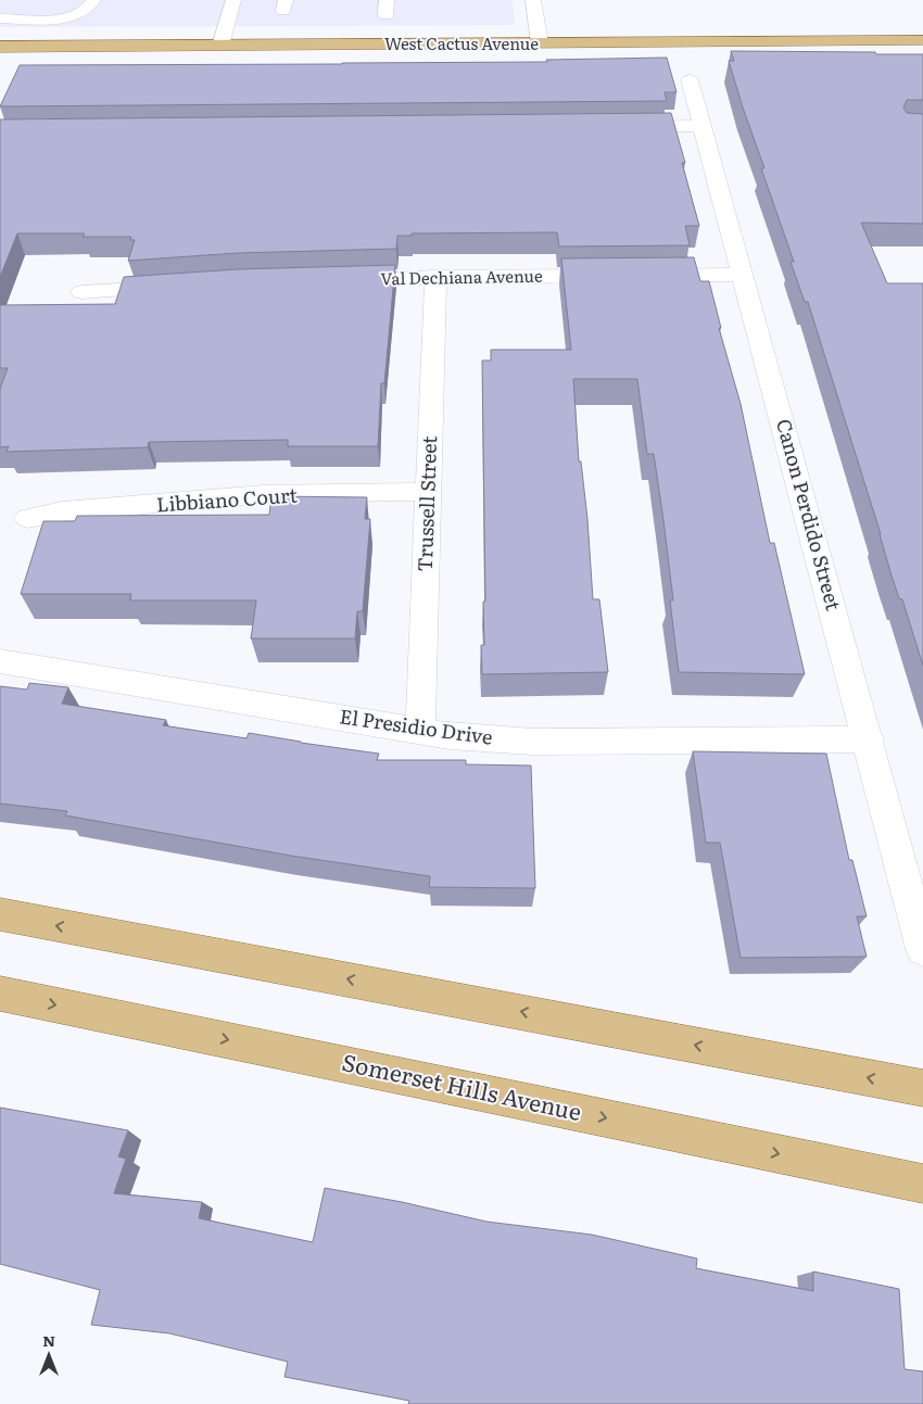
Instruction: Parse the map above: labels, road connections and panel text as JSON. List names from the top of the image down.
{
  "streets": {
    "main road": ["West Cactus Avenue", "Somerset Hills Avenue"],
    "street": [
      "Val Dechiana Avenue",
      "Libbiano Court",
      "Trussell Street",
      "Canon Perdido Street",
      "El Presidio Drive"
    ]
  },
  "crossings": [
    ["Val Dechiana Avenue", "Trussell Street"],
    ["Libbiano Court", "Trussell Street"],
    ["Trussell Street", "El Presidio Drive"],
    ["Canon Perdido Street", "El Presidio Drive"]
  ],
  "north": "top"
}
